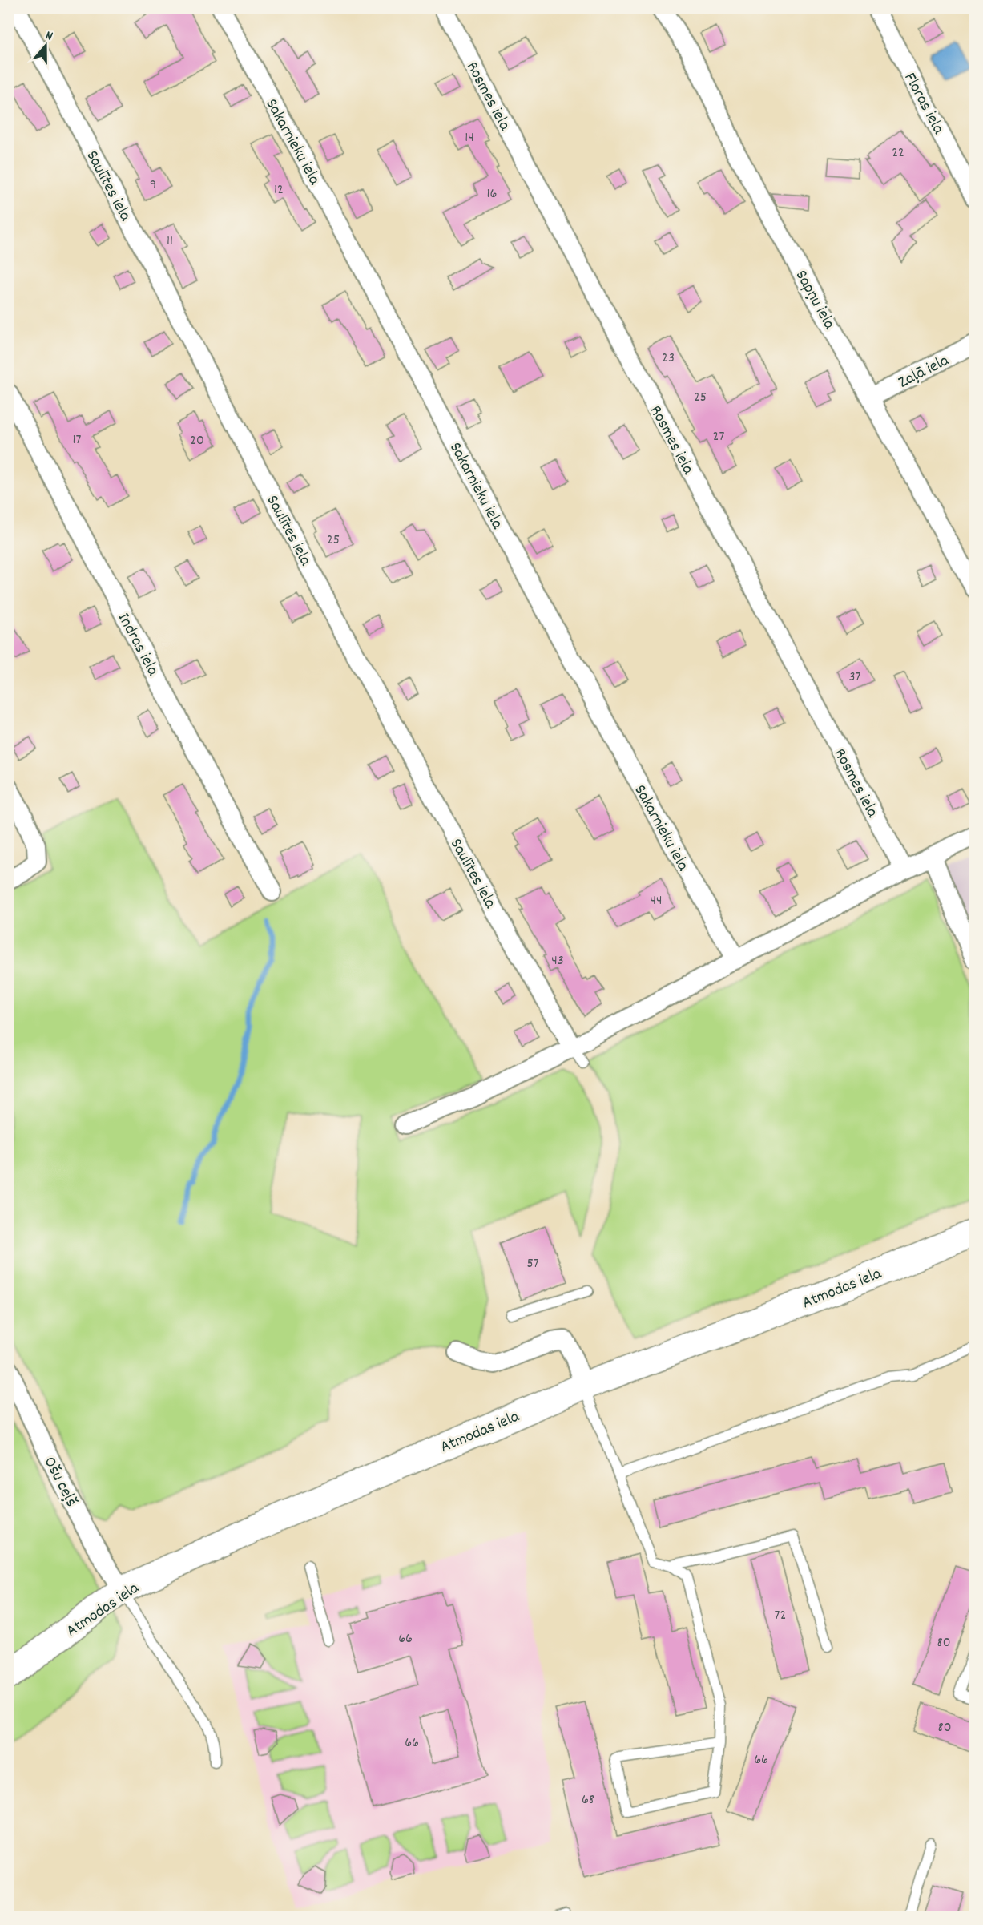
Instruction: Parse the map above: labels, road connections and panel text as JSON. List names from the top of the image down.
{
  "streets": {
    "main road": ["Atmodas iela"],
    "street": [
      "Rosmes iela",
      "Floras iela",
      "Sakarnieku iela",
      "Saulītes iela",
      "Sapņu iela",
      "Zaļā iela",
      "Indras iela",
      "Ošu ceļš"
    ]
  },
  "crossings": [
    ["Sapņu iela", "Zaļā iela"],
    ["Atmodas iela", "Ošu ceļš"]
  ],
  "house_numbers": [
    "14",
    "22",
    "9",
    "12",
    "16",
    "11",
    "23",
    "25",
    "27",
    "17",
    "20",
    "25",
    "37",
    "44",
    "43",
    "57",
    "72",
    "66",
    "80",
    "80",
    "66",
    "66",
    "68"
  ],
  "north": "top"
}
